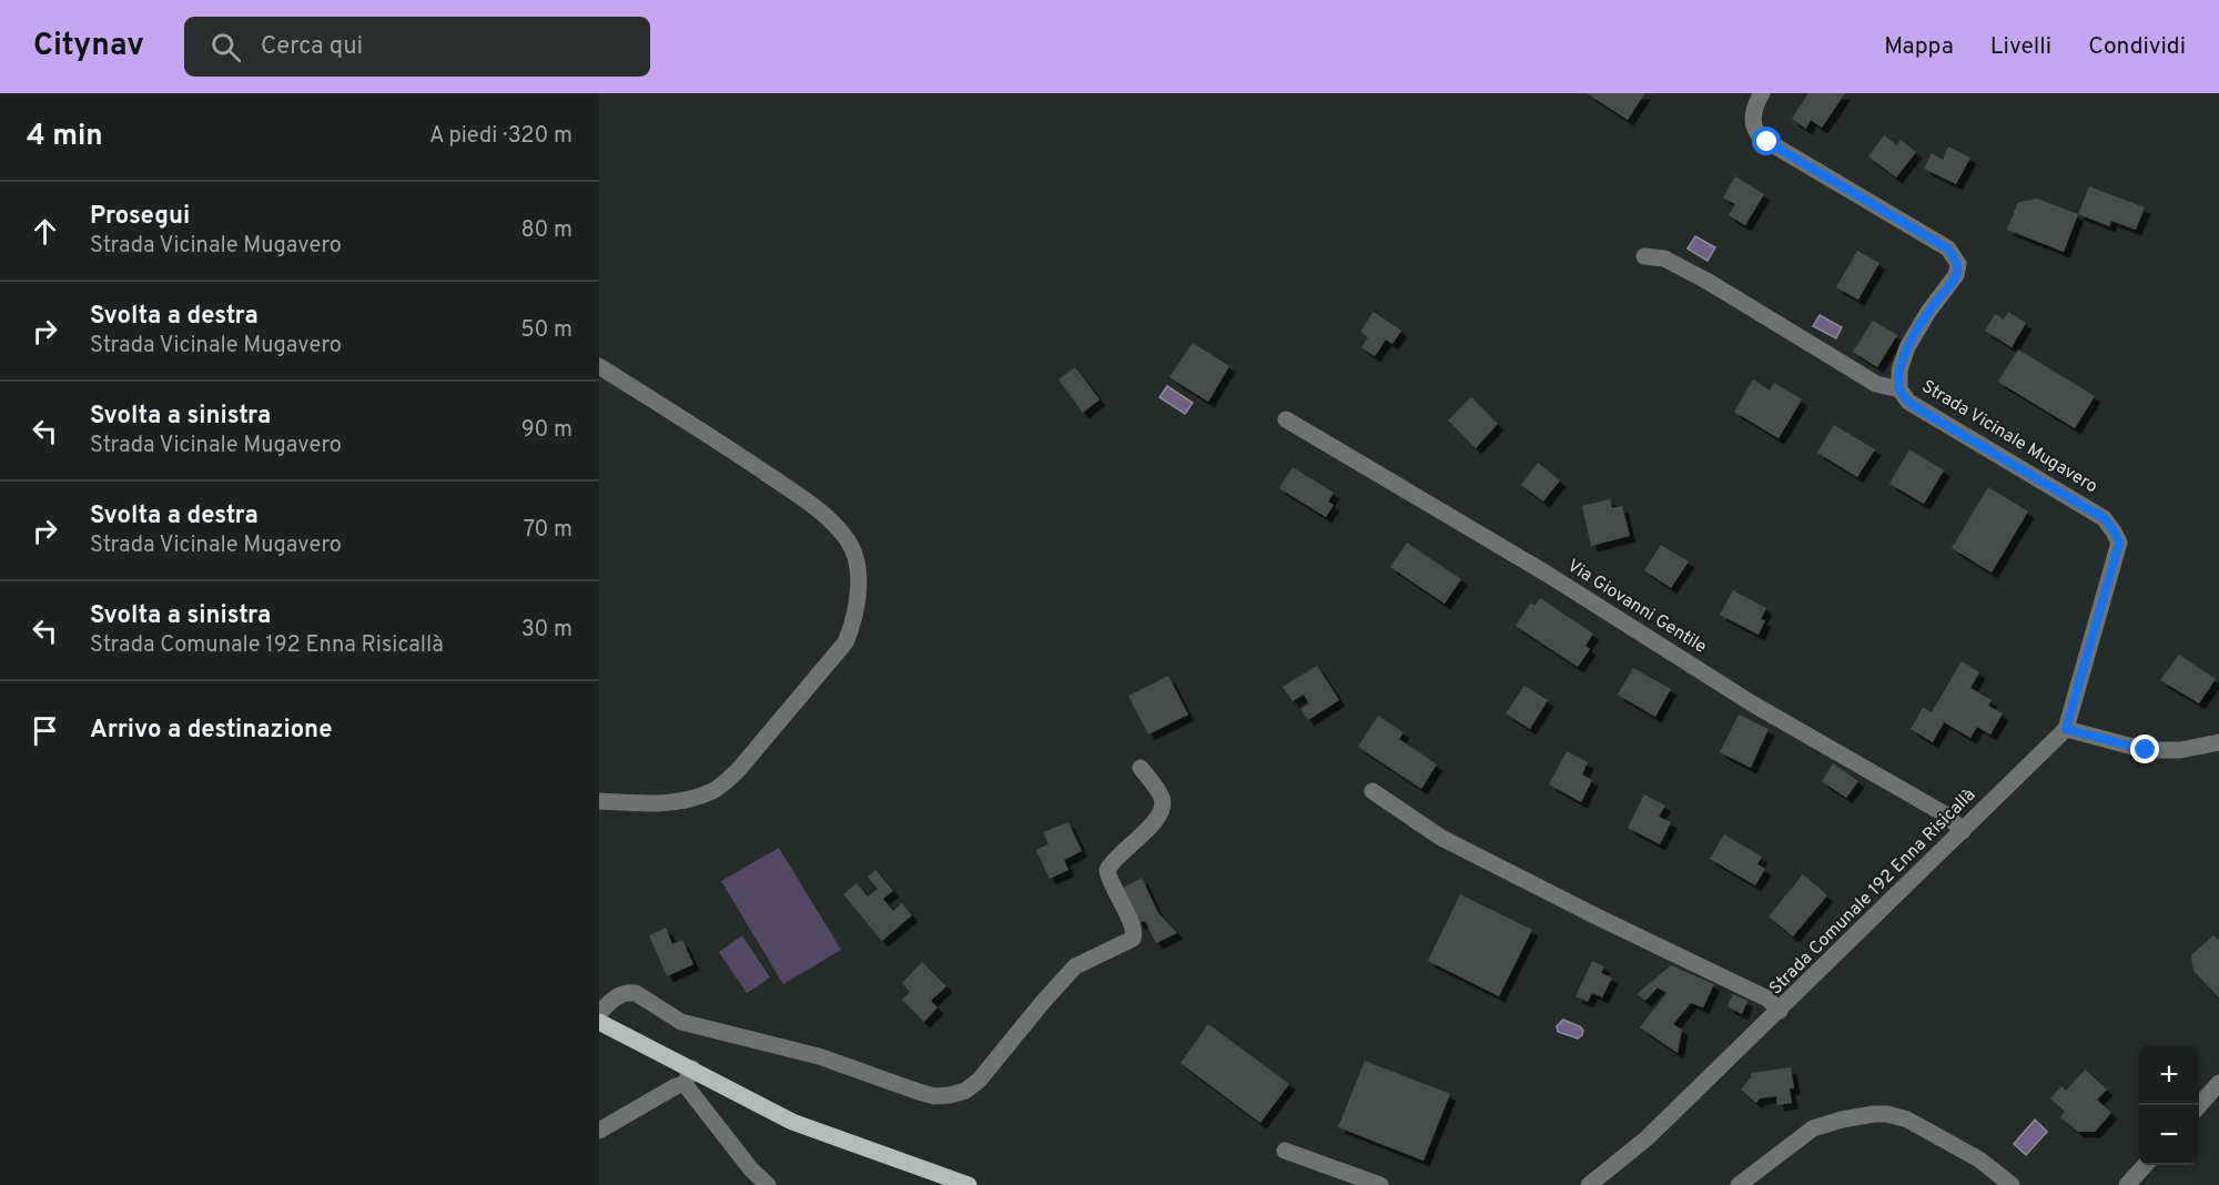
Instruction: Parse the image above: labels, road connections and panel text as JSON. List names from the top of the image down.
{
  "streets": {
    "street": ["Strada Vicinale Mugavero", "Via Giovanni Gentile", "Strada Comunale 192 Enna Risicallà"]
  },
  "crossings": [
    ["Strada Vicinale Mugavero", "Strada Comunale 192 Enna Risicallà"],
    ["Via Giovanni Gentile", "Strada Comunale 192 Enna Risicallà"]
  ],
  "page": {
    "header": "Citynav",
    "search": "Cerca qui",
    "nav": ["Mappa", "Livelli", "Condividi"],
    "heading": ["4 min", "A piedi · 320 m"],
    "list": [
      ["Prosegui", "Strada Vicinale Mugavero", "80 m"],
      ["Svolta a destra", "Strada Vicinale Mugavero", "50 m"],
      ["Svolta a sinistra", "Strada Vicinale Mugavero", "90 m"],
      ["Svolta a destra", "Strada Vicinale Mugavero", "70 m"],
      ["Svolta a sinistra", "Strada Comunale 192 Enna Risicallà", "30 m"],
      "Arrivo a destinazione"
    ],
    "map_buttons": ["+", "−"]
  }
}
